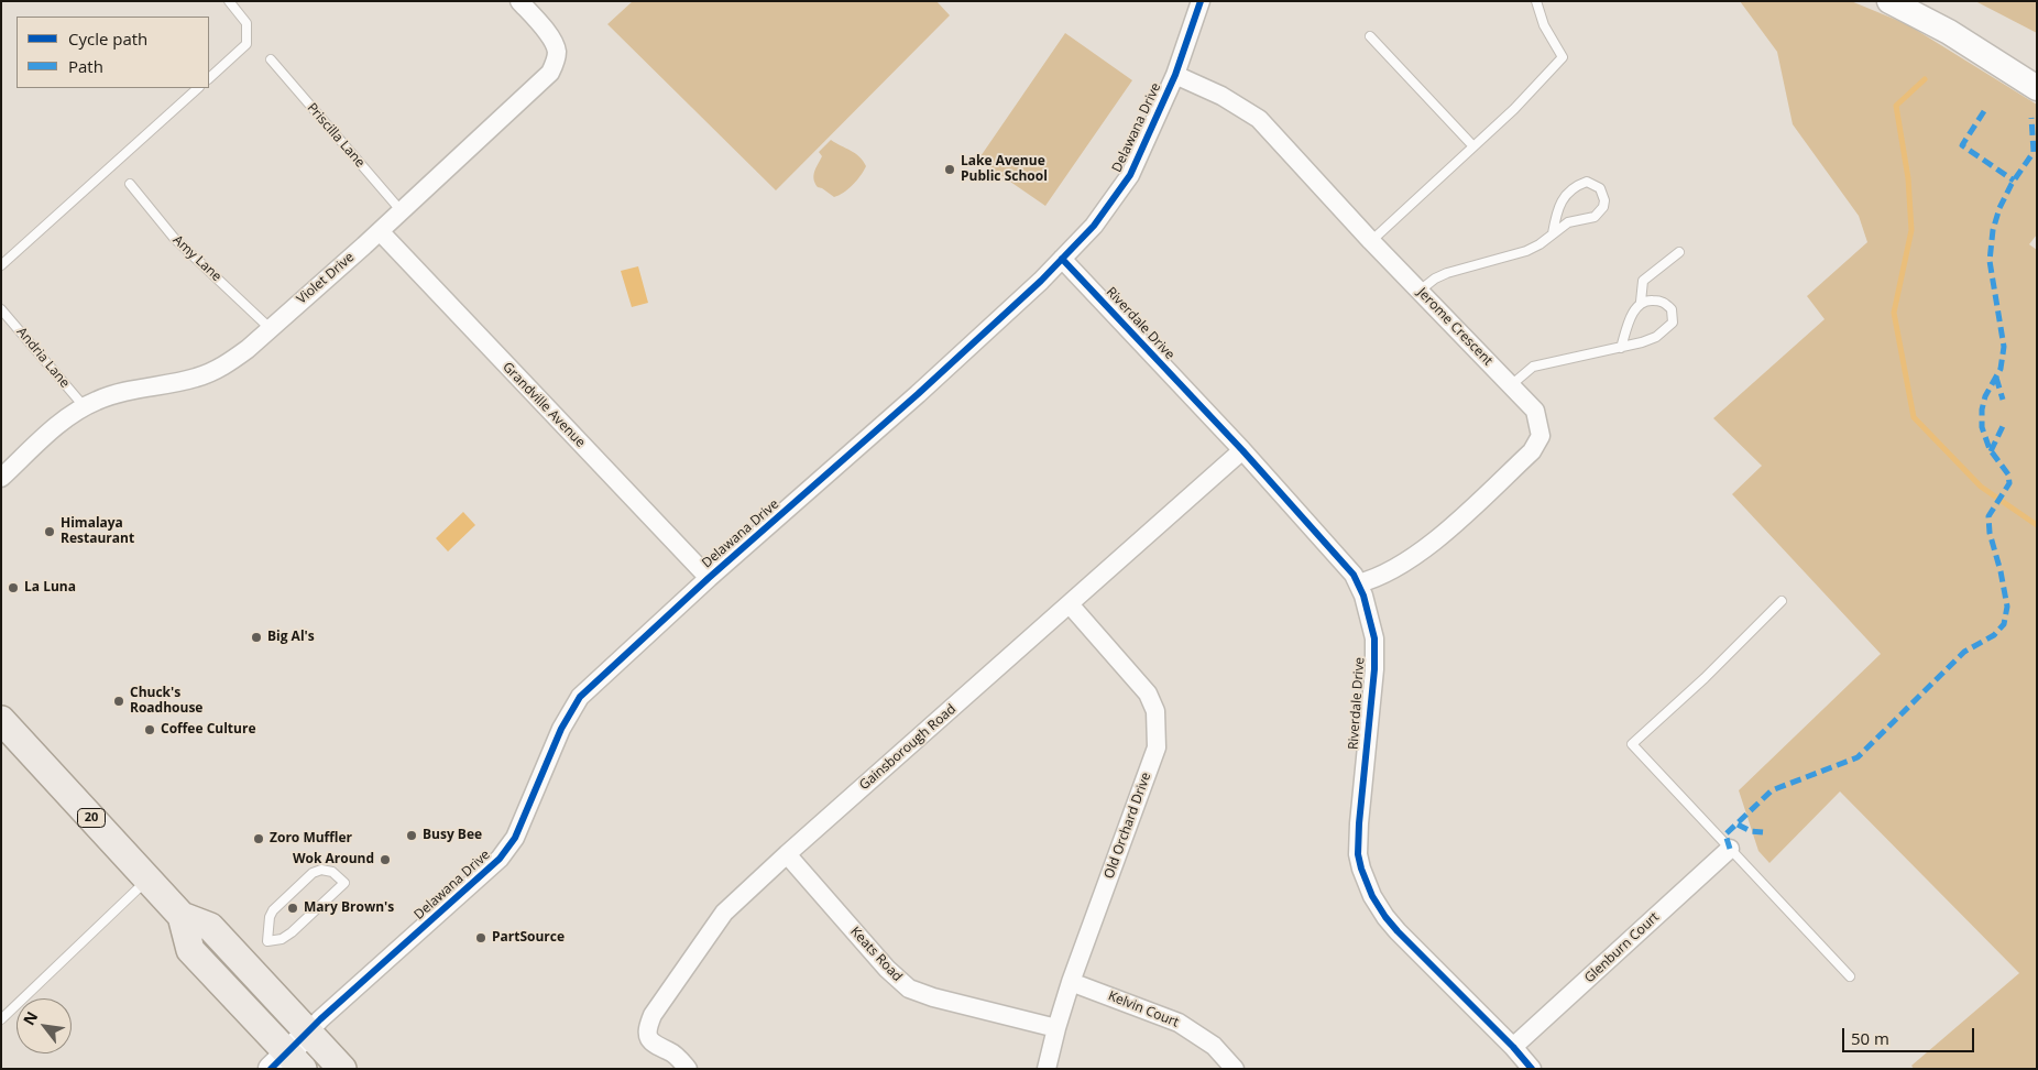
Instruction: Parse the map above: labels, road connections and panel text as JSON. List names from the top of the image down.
{
  "streets": {
    "main road": ["20"],
    "street": [
      "Delawana Drive",
      "Violet Drive",
      "Riverdale Drive",
      "Jerome Crescent",
      "Grandville Avenue",
      "Gainsborough Road",
      "Old Orchard Drive",
      "Glenburn Court",
      "Keats Road",
      "Kelvin Court"
    ],
    "lane": ["Priscilla Lane", "Amy Lane", "Andria Lane"]
  },
  "crossings": [
    ["Delawana Drive", "Riverdale Drive"],
    ["Delawana Drive", "Jerome Crescent"],
    ["Delawana Drive", "Grandville Avenue"],
    ["Delawana Drive", "20"],
    ["Priscilla Lane", "Violet Drive"],
    ["Amy Lane", "Violet Drive"],
    ["Violet Drive", "Andria Lane"],
    ["Violet Drive", "Grandville Avenue"],
    ["Riverdale Drive", "Jerome Crescent"],
    ["Riverdale Drive", "Gainsborough Road"],
    ["Riverdale Drive", "Glenburn Court"],
    ["Gainsborough Road", "Old Orchard Drive"],
    ["Gainsborough Road", "Keats Road"],
    ["Old Orchard Drive", "Keats Road"],
    ["Old Orchard Drive", "Kelvin Court"]
  ],
  "places": [
    "Lake Avenue Public School",
    "Himalaya Restaurant",
    "La Luna",
    "Big Al's",
    "Chuck's Roadhouse",
    "Coffee Culture",
    "Busy Bee",
    "Zoro Muffler",
    "Wok Around",
    "Mary Brown's",
    "PartSource"
  ],
  "legend": ["Cycle path", "Path"],
  "scale_bar": "50 m",
  "north": "top left"
}
